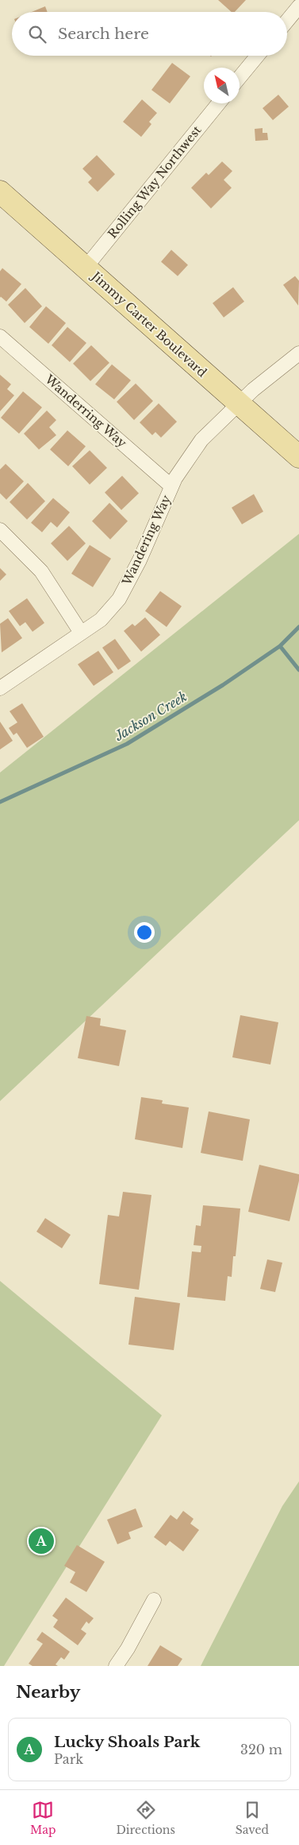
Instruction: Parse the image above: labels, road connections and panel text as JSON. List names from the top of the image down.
{
  "streets": {
    "main road": ["Jimmy Carter Boulevard"],
    "street": ["Rolling Way Northwest", "Wanderring Way", "Wandering Way"]
  },
  "crossings": [
    ["Rolling Way Northwest", "Jimmy Carter Boulevard"],
    ["Jimmy Carter Boulevard", "Wandering Way"],
    ["Wanderring Way", "Wandering Way"]
  ],
  "water": ["Jackson Creek"],
  "north": "top left",
  "page": {
    "search": "Search here",
    "pins": "A",
    "heading": "Nearby",
    "list": [
      {
        "mark": "A",
        "name": "Lucky Shoals Park",
        "note": "Park",
        "value": "320 m"
      }
    ],
    "nav": ["Map", "Directions", "Saved"]
  }
}
